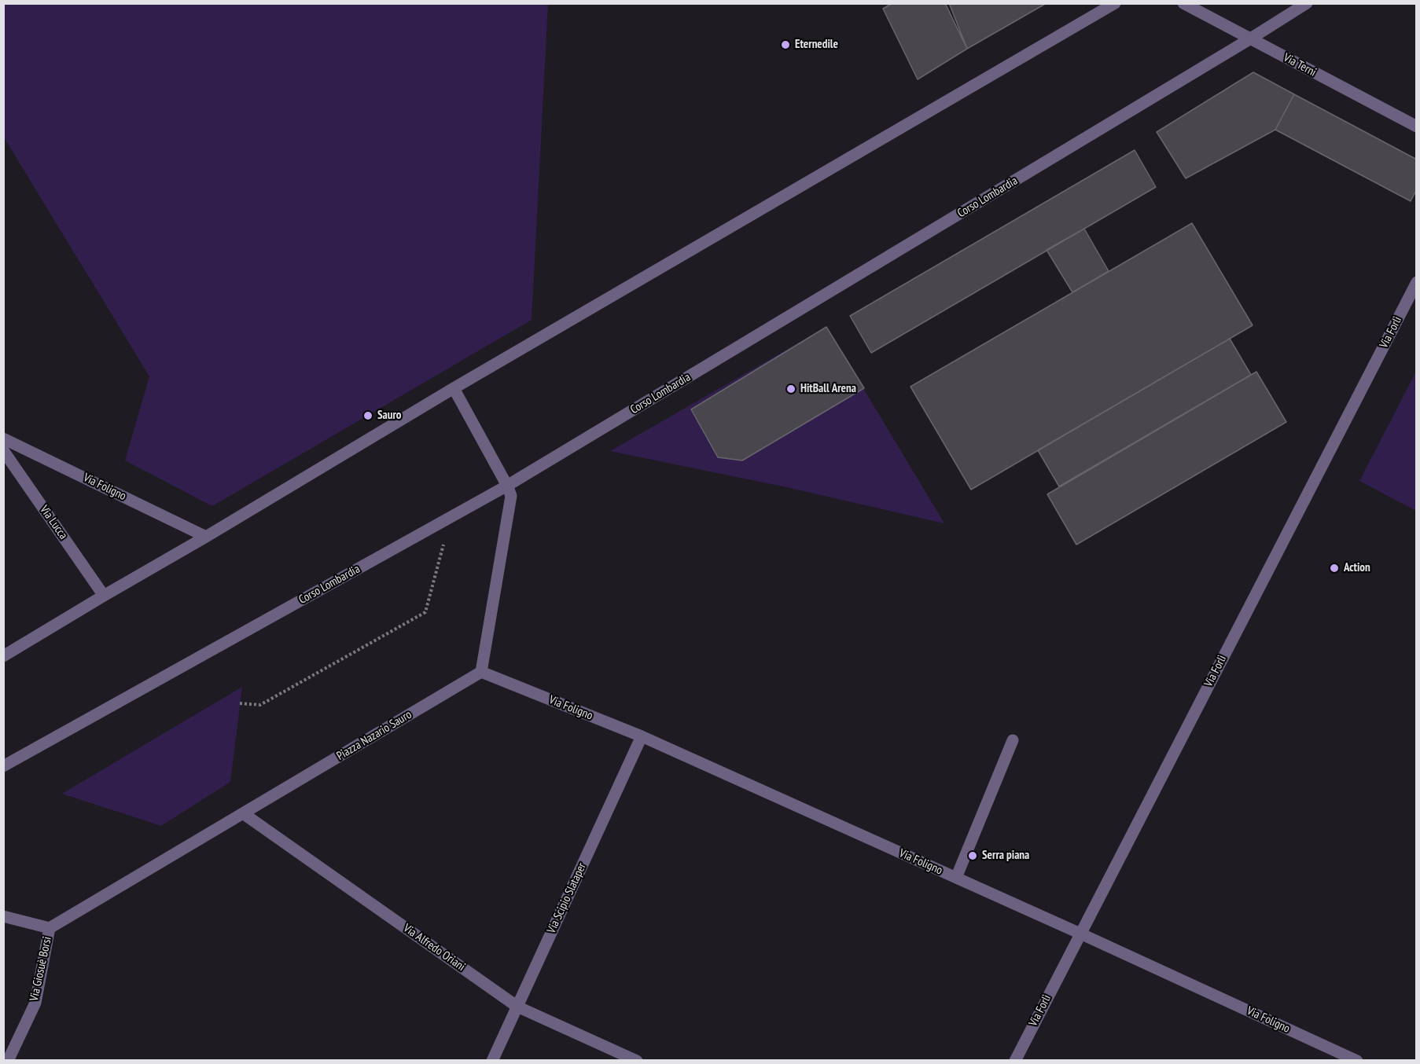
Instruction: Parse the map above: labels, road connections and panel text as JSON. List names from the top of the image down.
{
  "streets": {
    "street": [
      "Via Terni",
      "Corso Lombardia",
      "Via Forlì",
      "Via Foligno",
      "Via Lucca",
      "Piazza Nazario Sauro",
      "Via Scipio Slataper",
      "Via Alfredo Oriani",
      "Via Giosuè Borsi"
    ]
  },
  "crossings": [
    ["Via Terni", "Corso Lombardia"],
    ["Via Forlì", "Via Foligno"],
    ["Via Foligno", "Piazza Nazario Sauro"],
    ["Via Foligno", "Via Scipio Slataper"],
    ["Piazza Nazario Sauro", "Via Alfredo Oriani"],
    ["Piazza Nazario Sauro", "Via Giosuè Borsi"],
    ["Via Scipio Slataper", "Via Alfredo Oriani"]
  ],
  "places": [
    "Eternedile",
    "HitBall Arena",
    "Sauro",
    "Action",
    "Serra piana"
  ]
}
